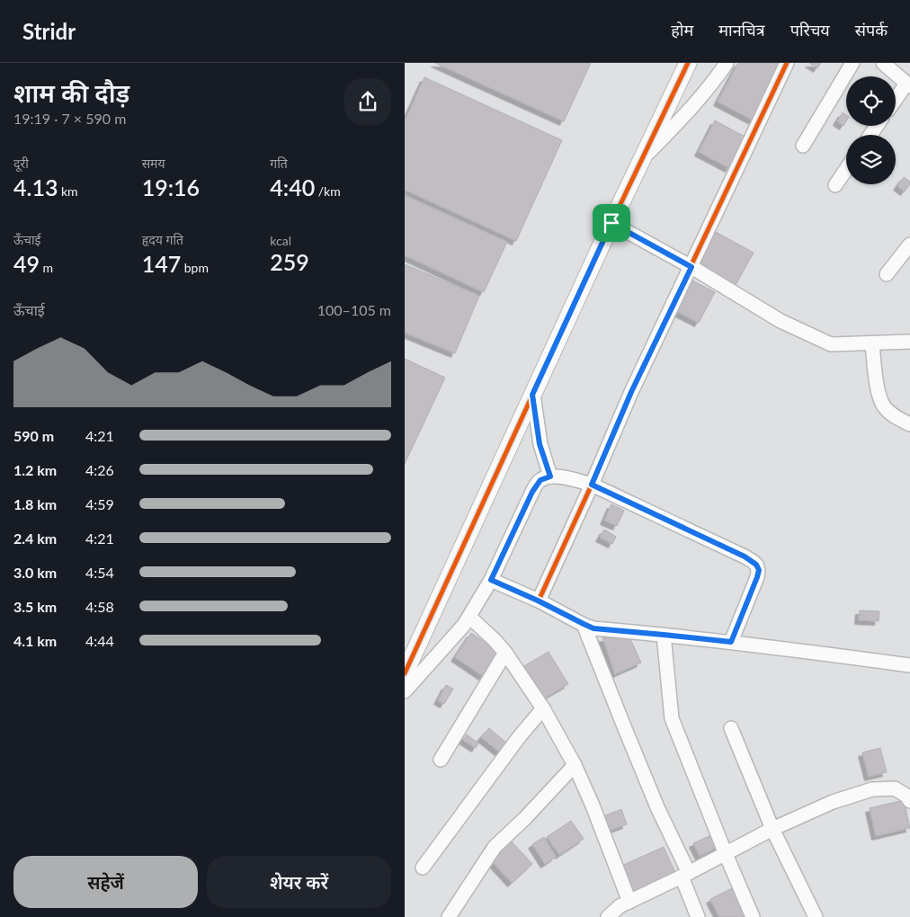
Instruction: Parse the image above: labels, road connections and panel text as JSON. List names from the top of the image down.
{
  "page": {
    "header": "Stridr",
    "nav": [
      "होम",
      "मानचित्र",
      "परिचय",
      "संपर्क"
    ],
    "heading": ["शाम की दौड़", "19:19 · 7 × 590 m"],
    "stats": [
      ["दूरी", "4.13 km"],
      ["समय", "19:16"],
      ["गति", "4:40 /km"],
      ["ऊँचाई", "49 m"],
      ["हृदय गति", "147 bpm"],
      ["kcal", "259"]
    ],
    "chart": ["ऊँचाई", "100–105 m"],
    "list": [
      {
        "name": "590 m",
        "note": "4:21"
      },
      {
        "name": "1.2 km",
        "note": "4:26"
      },
      {
        "name": "1.8 km",
        "note": "4:59"
      },
      {
        "name": "2.4 km",
        "note": "4:21"
      },
      {
        "name": "3.0 km",
        "note": "4:54"
      },
      {
        "name": "3.5 km",
        "note": "4:58"
      },
      {
        "name": "4.1 km",
        "note": "4:44"
      }
    ],
    "buttons": ["सहेजें", "शेयर करें"]
  }
}
